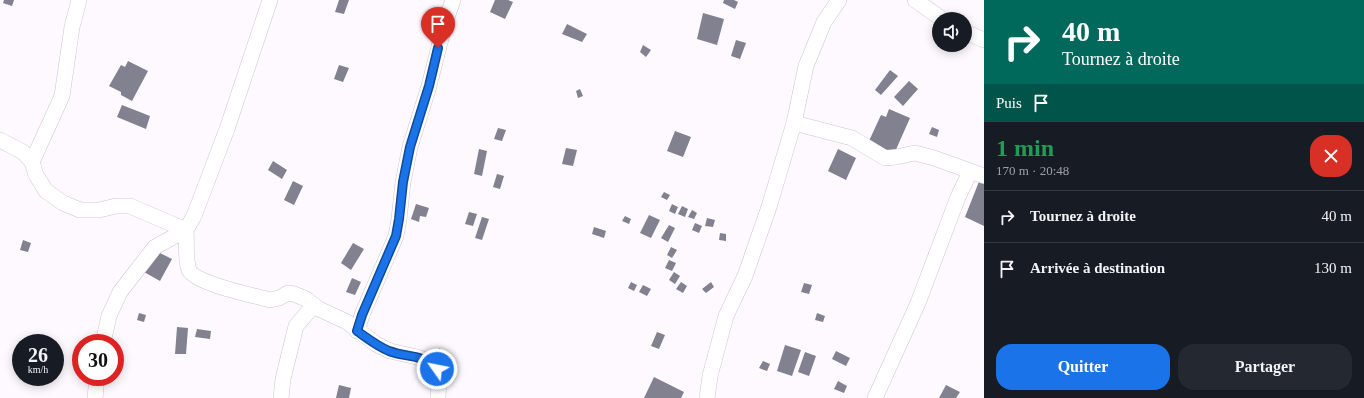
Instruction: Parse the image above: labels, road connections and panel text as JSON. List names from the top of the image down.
{
  "page": {
    "turn": ["40 m", "Tournez à droite"],
    "then": "Puis",
    "heading": ["1 min", "170 m · 20:48"],
    "list": [
      {
        "name": "Tournez à droite",
        "value": "40 m"
      },
      {
        "name": "Arrivée à destination",
        "value": "130 m"
      }
    ],
    "speed": "26 km/h",
    "limit": "30",
    "buttons": ["Quitter", "Partager"]
  }
}
